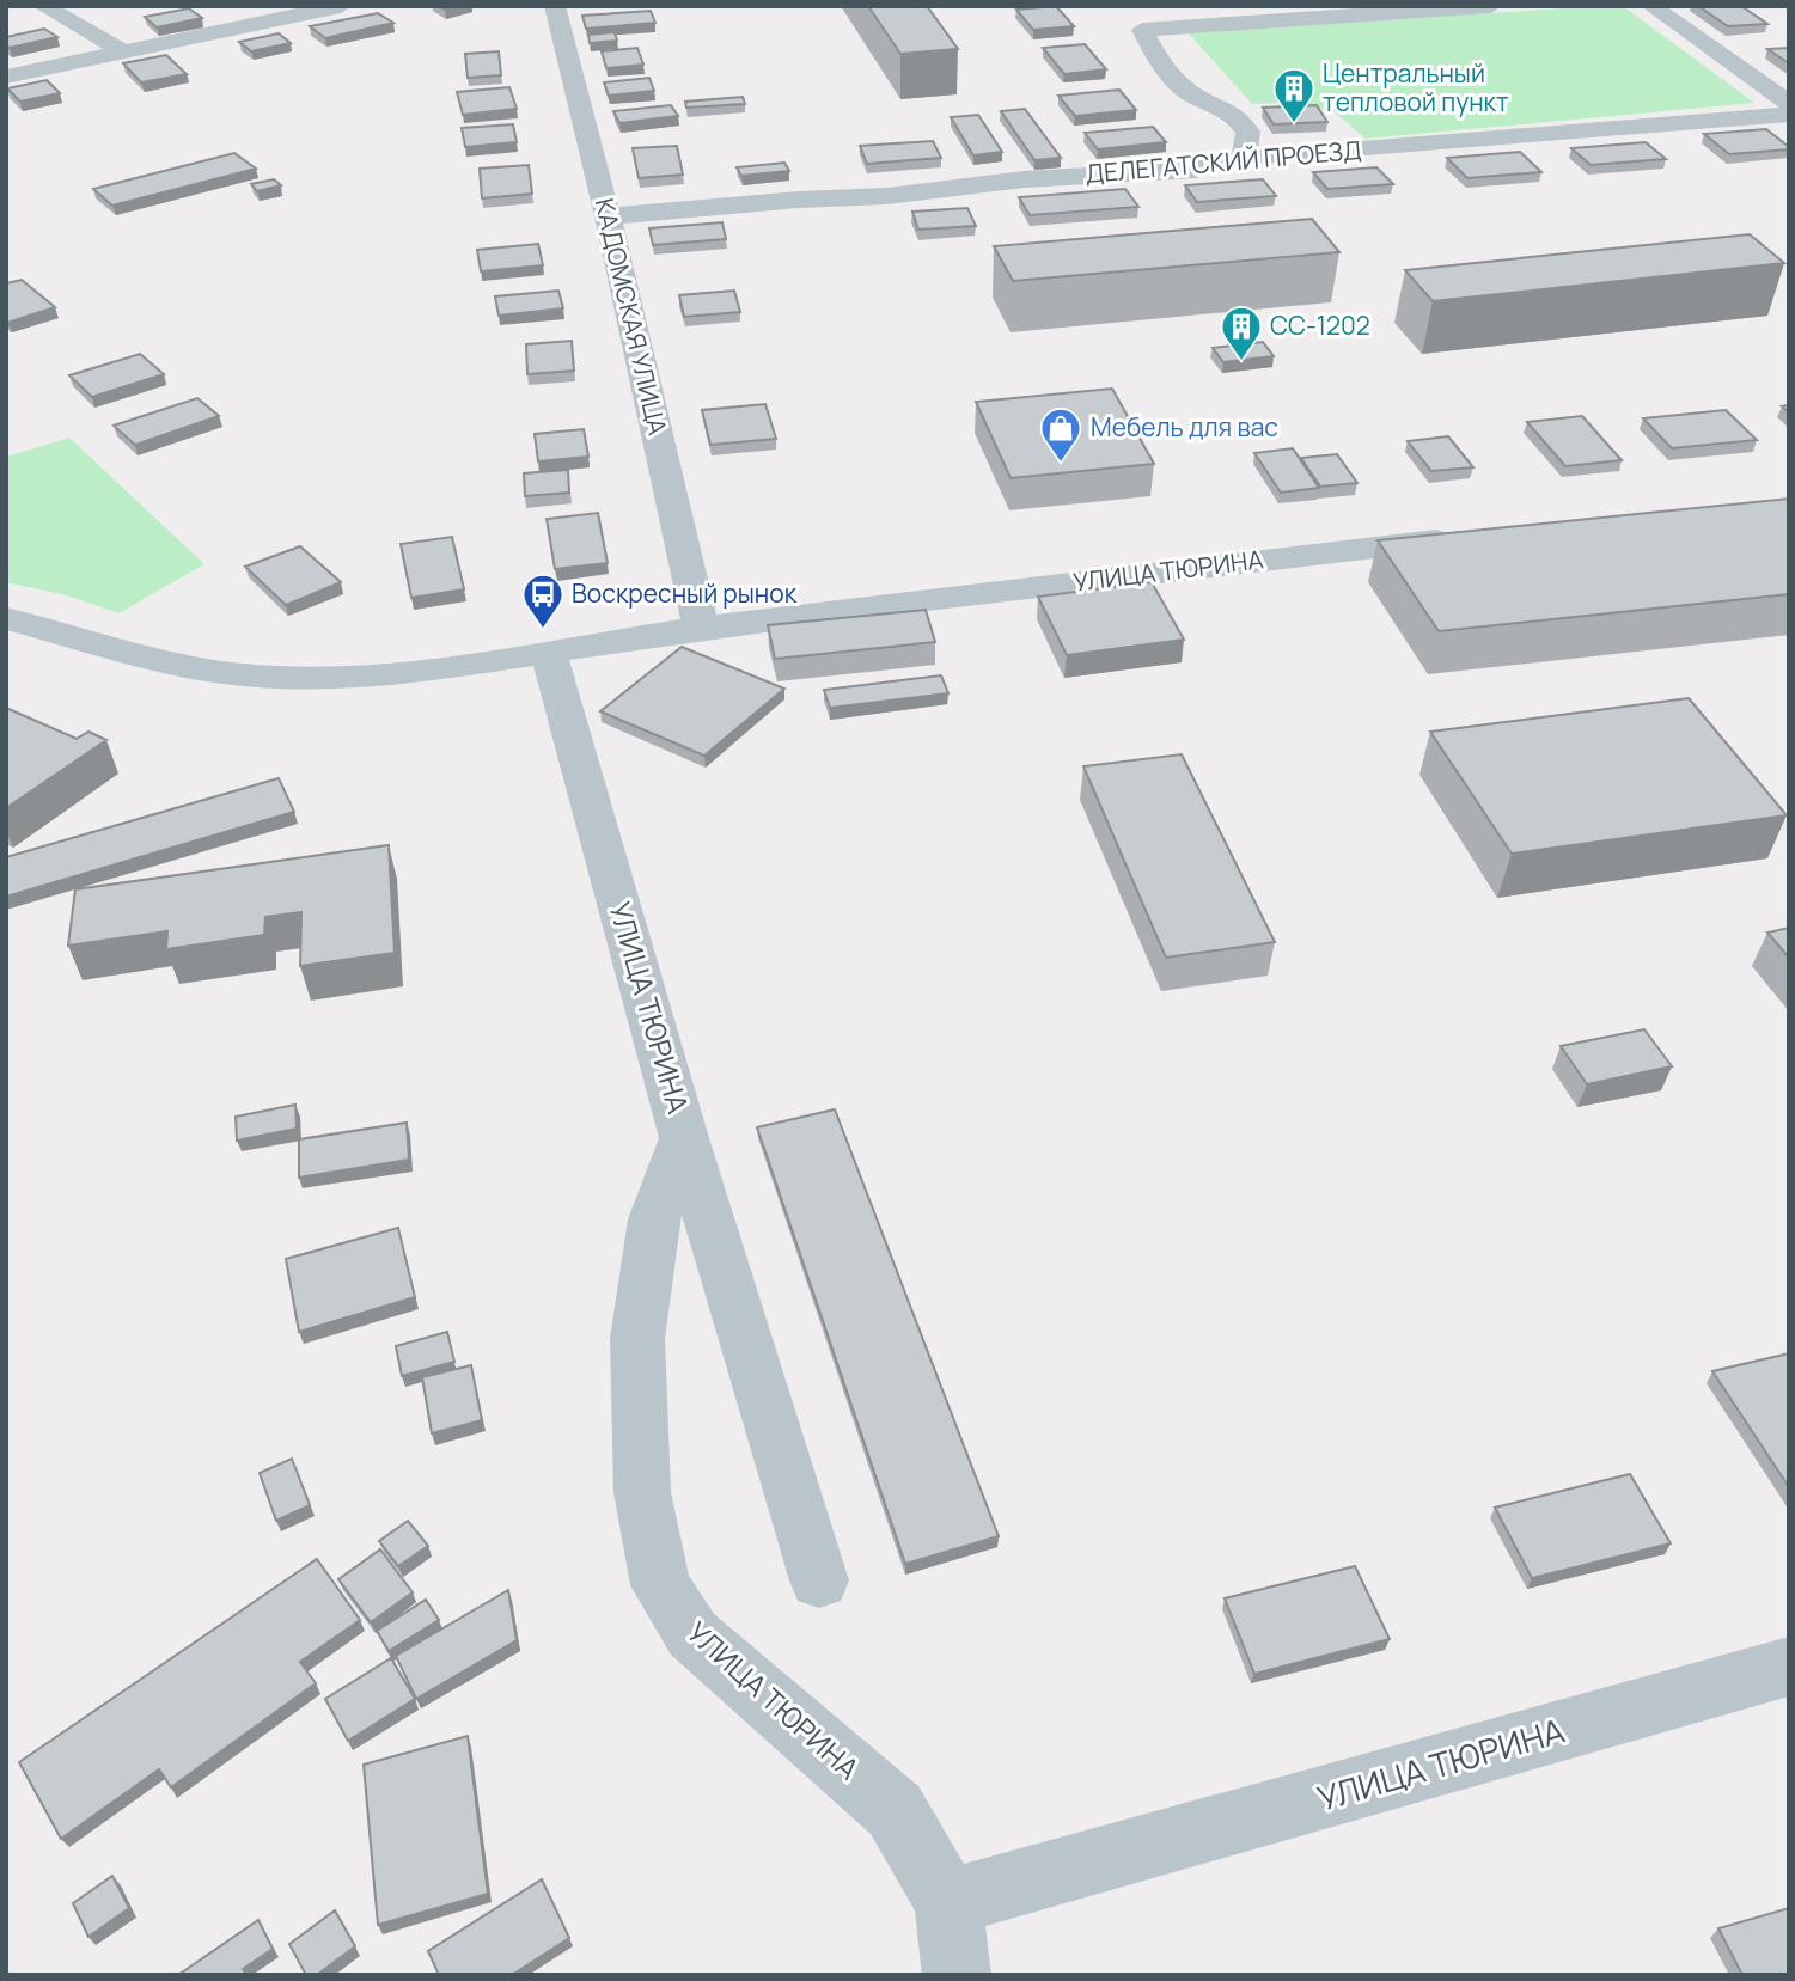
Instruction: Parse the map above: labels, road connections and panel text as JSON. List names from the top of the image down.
{
  "streets": {
    "street": ["ДЕЛЕГАТСКИЙ ПРОЕЗД", "КАДОМСКАЯ УЛИЦА", "УЛИЦА ТЮРИНА"]
  },
  "crossings": [
    ["ДЕЛЕГАТСКИЙ ПРОЕЗД", "КАДОМСКАЯ УЛИЦА"],
    ["КАДОМСКАЯ УЛИЦА", "УЛИЦА ТЮРИНА"]
  ],
  "places": {
    "building": ["Центральный тепловой пункт", "СС-1202"],
    "shop": ["Мебель для вас"],
    "bus stop": ["Воскресный рынок"]
  }
}
